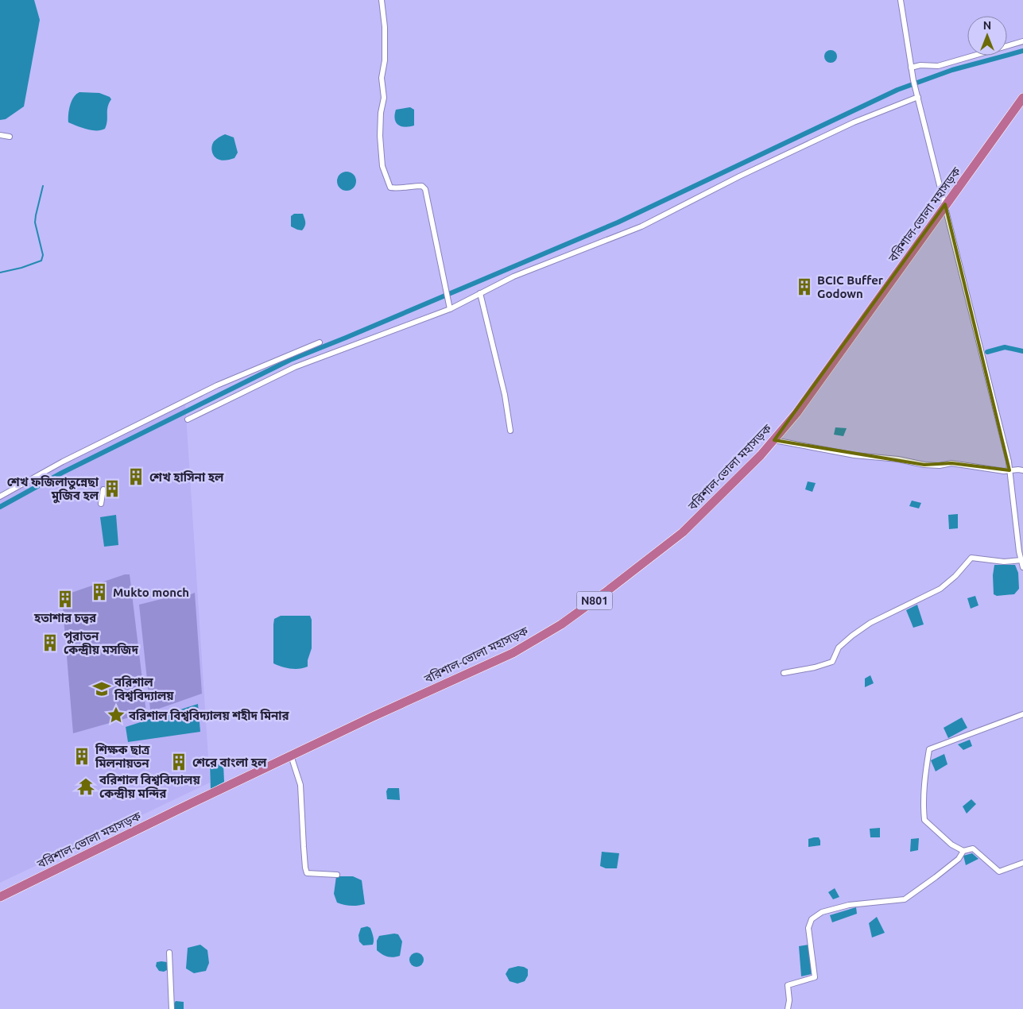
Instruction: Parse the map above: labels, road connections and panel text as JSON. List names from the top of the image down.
{
  "streets": {
    "highway": ["বরিশাল-ভোলা মহাসড়ক", "N801"]
  },
  "places": {
    "building": [
      "BCIC Buffer Godown",
      "শেখ হাসিনা হল",
      "শেখ ফজিলাতুন্নেছা মুজিব হল",
      "Mukto monch",
      "হতাশার চত্বর",
      "পুরাতন কেন্দ্রীয় মসজিদ",
      "শিক্ষক ছাত্র মিলনায়তন",
      "শেরে বাংলা হল"
    ],
    "school or university": ["বরিশাল বিশ্ববিদ্যালয়"],
    "place": ["বরিশাল বিশ্ববিদ্যালয় শহীদ মিনার"],
    "temple": ["বরিশাল বিশ্ববিদ্যালয় কেন্দ্রীয় মন্দির"]
  },
  "north": "top"
}
